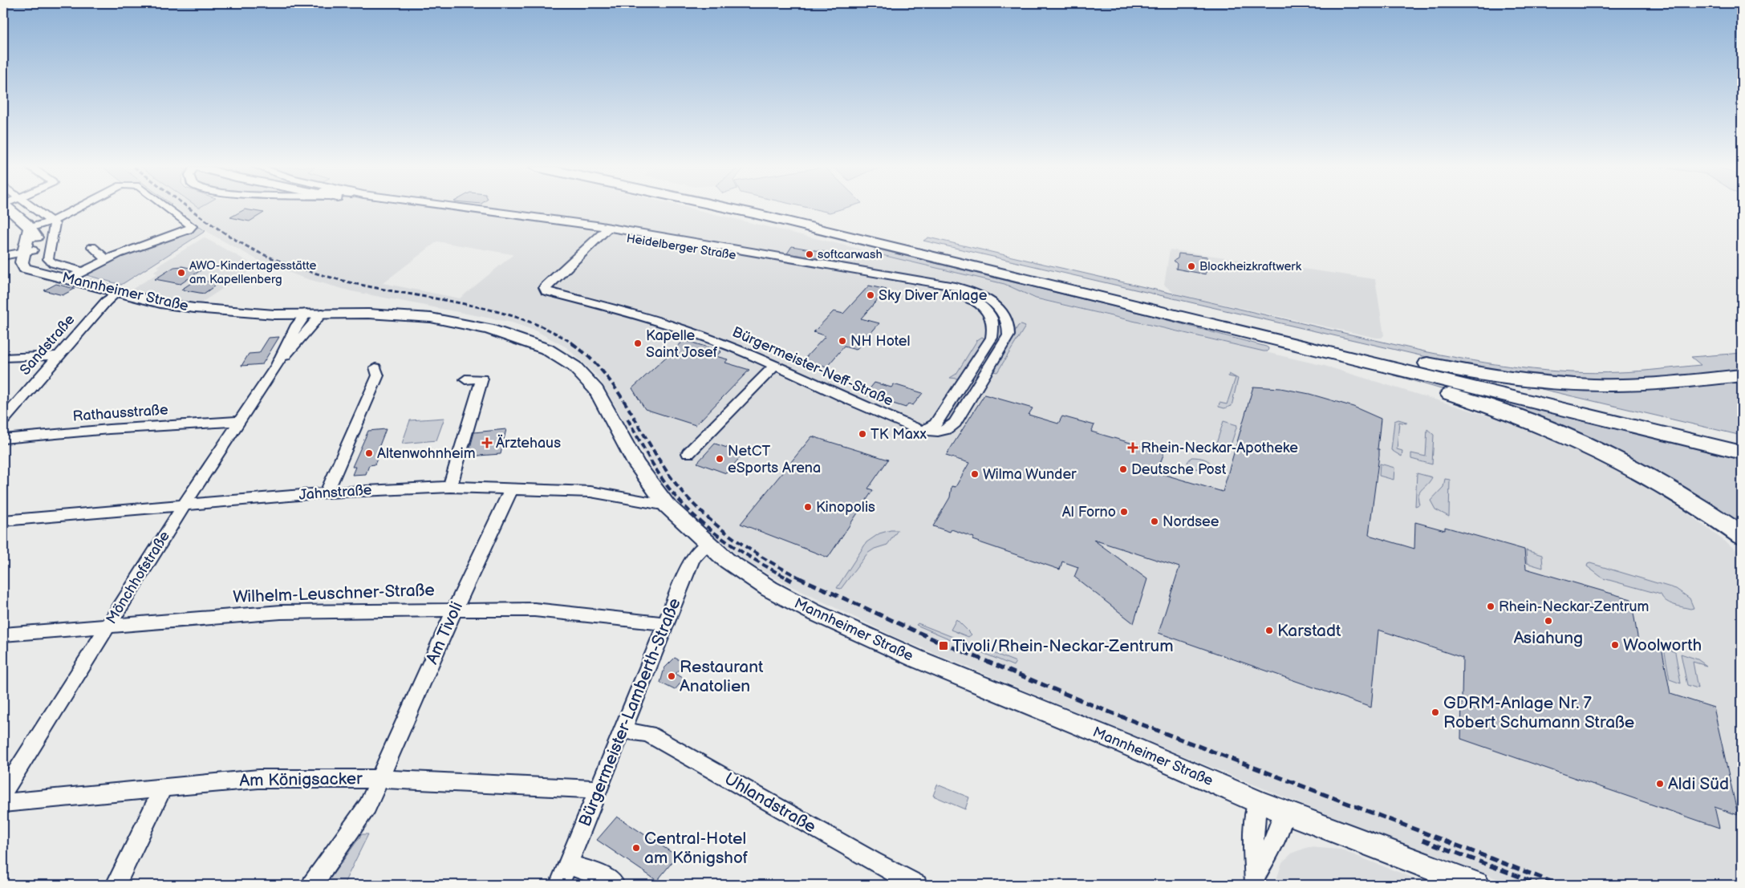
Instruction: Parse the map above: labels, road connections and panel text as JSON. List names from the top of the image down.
{
  "streets": {
    "main road": ["Mannheimer Straße"],
    "street": [
      "Heidelberger Straße",
      "Sandstraße",
      "Bürgermeister-Neff-Straße",
      "Rathausstraße",
      "Jahnstraße",
      "Mönchhofstraße",
      "Wilhelm-Leuschner-Straße",
      "Am Tivoli",
      "Bürgermeister-Lamberth-Straße",
      "Am Königsacker",
      "Uhlandstraße"
    ]
  },
  "crossings": [
    ["Heidelberger Straße", "Bürgermeister-Neff-Straße"],
    ["Mannheimer Straße", "Sandstraße"],
    ["Mannheimer Straße", "Jahnstraße"],
    ["Mannheimer Straße", "Mönchhofstraße"],
    ["Mannheimer Straße", "Bürgermeister-Lamberth-Straße"],
    ["Rathausstraße", "Mönchhofstraße"],
    ["Jahnstraße", "Mönchhofstraße"],
    ["Jahnstraße", "Am Tivoli"],
    ["Mönchhofstraße", "Wilhelm-Leuschner-Straße"],
    ["Wilhelm-Leuschner-Straße", "Am Tivoli"],
    ["Wilhelm-Leuschner-Straße", "Bürgermeister-Lamberth-Straße"],
    ["Am Tivoli", "Am Königsacker"],
    ["Bürgermeister-Lamberth-Straße", "Am Königsacker"],
    ["Bürgermeister-Lamberth-Straße", "Uhlandstraße"]
  ],
  "places": {
    "other": [
      "softcarwash",
      "Blockheizkraftwerk",
      "AWO-Kindertagesstätte am Kapellenberg",
      "Sky Diver Anlage",
      "NH Hotel",
      "Kapelle Saint Josef",
      "TK Maxx",
      "Altenwohnheim",
      "NetCT eSports Arena",
      "Deutsche Post",
      "Wilma Wunder",
      "Kinopolis",
      "Al Forno",
      "Nordsee",
      "Rhein-Neckar-Zentrum",
      "Asiahung",
      "Karstadt",
      "Woolworth",
      "Restaurant Anatolien",
      "GDRM-Anlage Nr. 7 Robert Schumann Straße",
      "Aldi Süd",
      "Central-Hotel am Königshof"
    ],
    "health": ["Ärztehaus", "Rhein-Neckar-Apotheke"],
    "transit": ["Tivoli/Rhein-Neckar-Zentrum"]
  }
}
